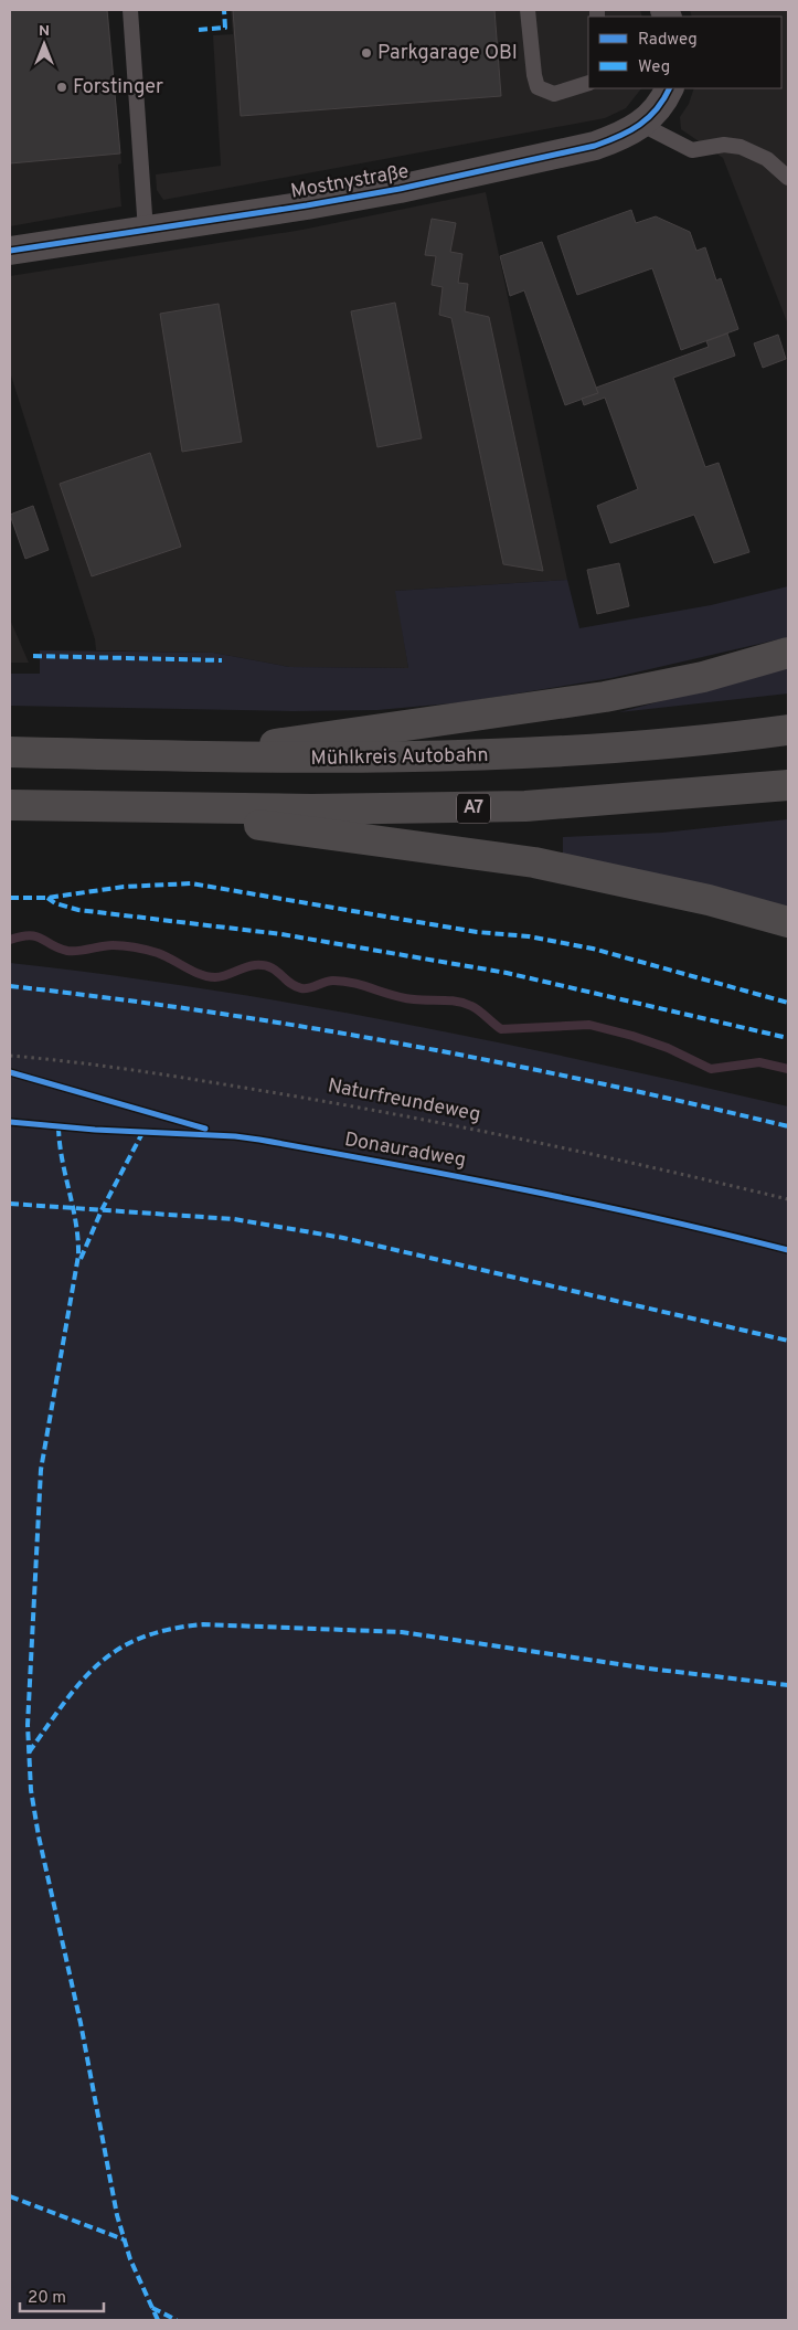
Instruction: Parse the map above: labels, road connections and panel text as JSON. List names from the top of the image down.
{
  "streets": {
    "highway": ["Mühlkreis Autobahn", "A7"],
    "street": ["Mostnystraße"],
    "path": ["Naturfreundeweg"],
    "cycle path": ["Donauradweg"]
  },
  "places": ["Parkgarage OBI", "Forstinger"],
  "legend": ["Radweg", "Weg"],
  "scale_bar": "20 m",
  "north": "top"
}
